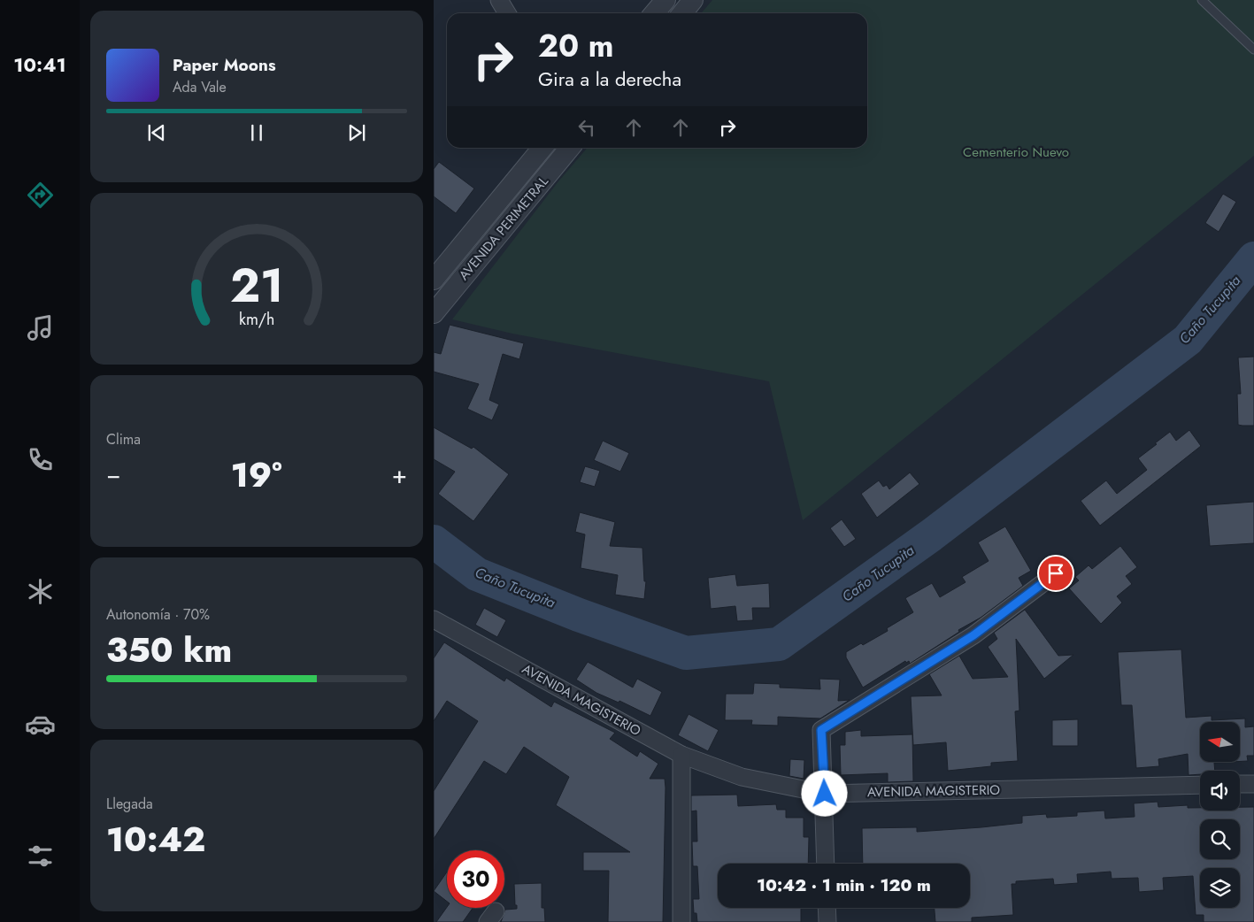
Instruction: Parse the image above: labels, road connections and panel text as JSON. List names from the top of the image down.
{
  "streets": {
    "street": ["AVENIDA PERIMETRAL", "AVENIDA MAGISTERIO"]
  },
  "water": ["Caño Tucupita"],
  "parks": ["Cementerio Nuevo"],
  "north": "left",
  "page": {
    "tabs": "10:41",
    "turn": ["20 m", "Gira a la derecha"],
    "song": ["Paper Moons", "Ada Vale"],
    "tile": [
      "Clima",
      ["Autonomía · 70%", "350 km"],
      ["Llegada", "10:42"]
    ],
    "heat": ["−", "19°", "+"],
    "limit": "30",
    "trip": "10:42 · 1 min · 120 m",
    "gauge": ["21", "km/h"]
  }
}
